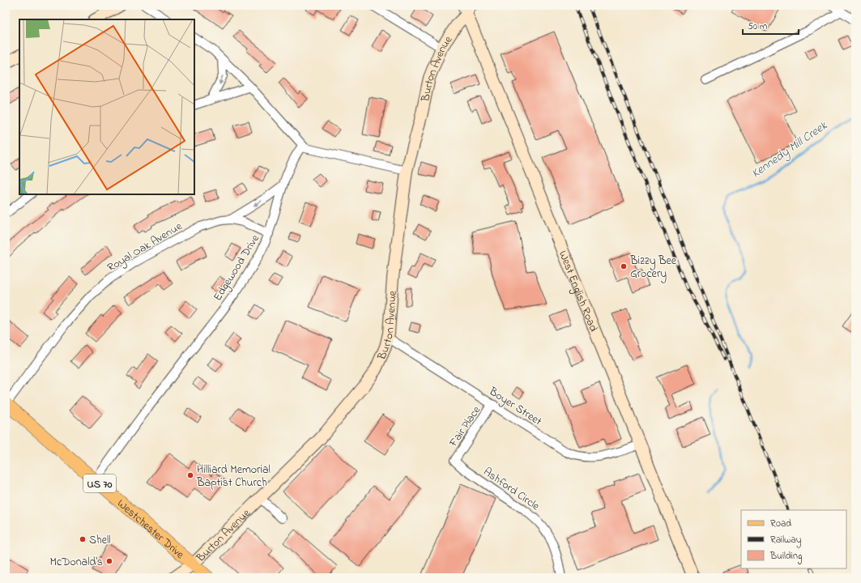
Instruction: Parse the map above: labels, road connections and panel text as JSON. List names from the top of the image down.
{
  "streets": {
    "main road": ["US 70", "Westchester Drive"],
    "street": [
      "Burton Avenue",
      "Royal Oak Avenue",
      "Edgewood Drive",
      "West English Road",
      "Boyer Street",
      "Fair Place",
      "Ashford Circle"
    ]
  },
  "crossings": [
    ["Burton Avenue", "West English Road"],
    ["Burton Avenue", "Boyer Street"],
    ["Burton Avenue", "Westchester Drive"],
    ["Royal Oak Avenue", "Edgewood Drive"],
    ["Royal Oak Avenue", "Westchester Drive"],
    ["Edgewood Drive", "Westchester Drive"],
    ["West English Road", "Boyer Street"],
    ["Boyer Street", "Fair Place"],
    ["Fair Place", "Ashford Circle"]
  ],
  "water": ["Kennedy Mill Creek"],
  "places": [
    "Bizzy Bee Grocery",
    "Hilliard Memorial Baptist Church",
    "Shell",
    "McDonald's"
  ],
  "legend": ["Road", "Railway", "Building"],
  "scale_bar": "50 m"
}
